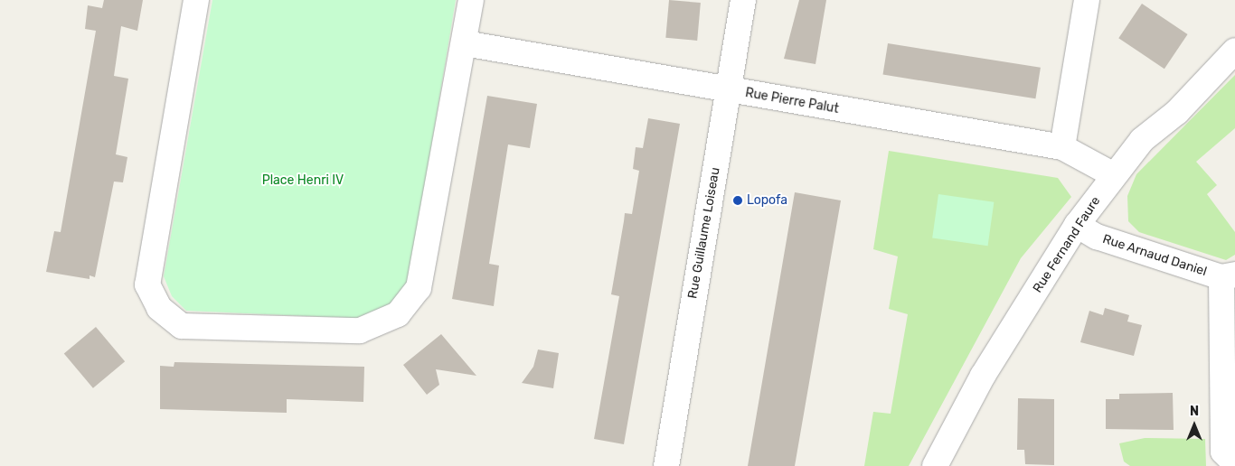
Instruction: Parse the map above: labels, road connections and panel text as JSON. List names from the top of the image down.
{
  "streets": {
    "street": [
      "Rue Pierre Palut",
      "Rue Guillaume Loiseau",
      "Rue Fernand Faure",
      "Rue Arnaud Daniel"
    ]
  },
  "crossings": [
    ["Rue Pierre Palut", "Rue Guillaume Loiseau"],
    ["Rue Pierre Palut", "Rue Fernand Faure"],
    ["Rue Fernand Faure", "Rue Arnaud Daniel"]
  ],
  "parks": ["Place Henri IV"],
  "places": ["Lopofa"],
  "north": "top"
}
